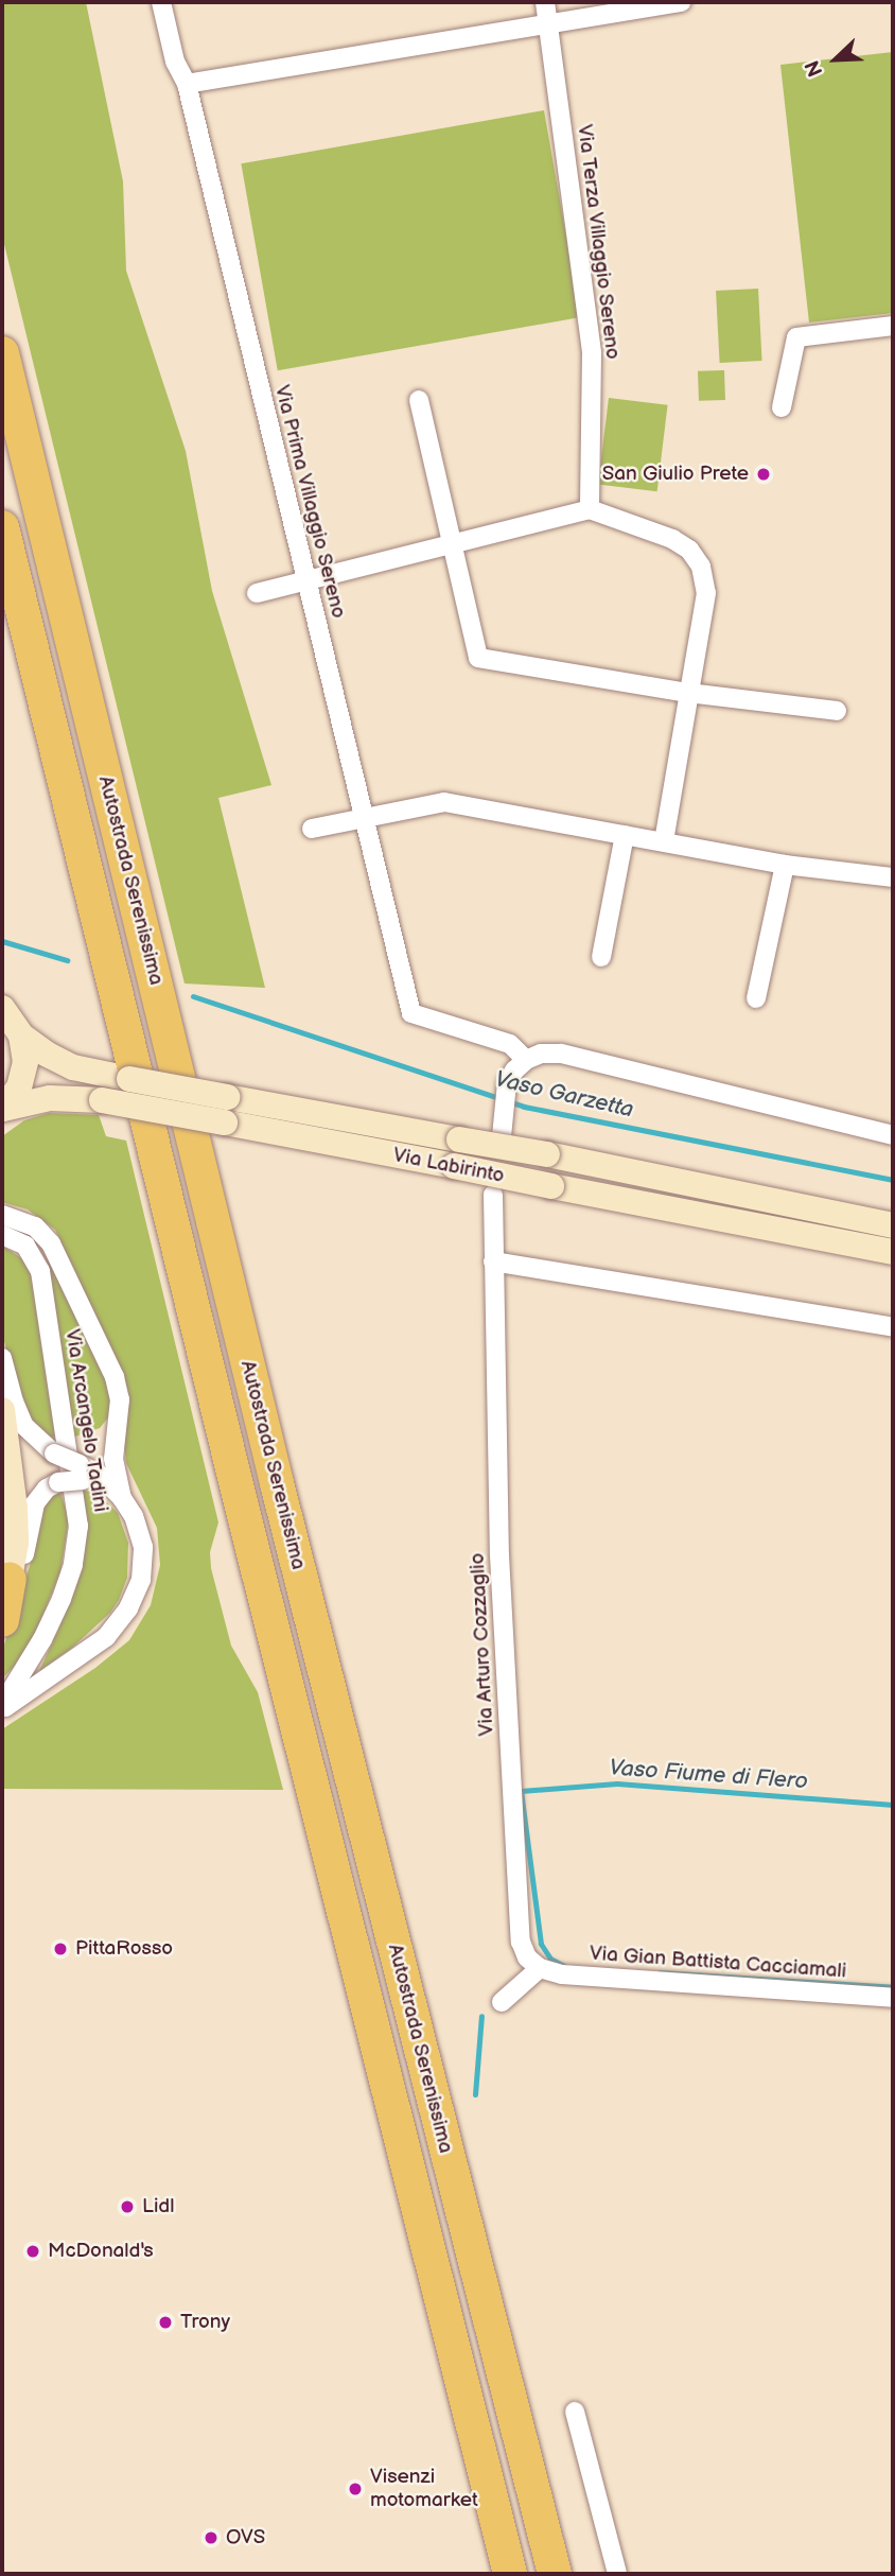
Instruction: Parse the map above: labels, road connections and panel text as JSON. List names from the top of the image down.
{
  "streets": {
    "highway": ["Autostrada Serenissima"],
    "street": [
      "Via Terza Villaggio Sereno",
      "Via Prima Villaggio Sereno",
      "Via Labirinto",
      "Via Arcangelo Tadini",
      "Via Arturo Cozzaglio",
      "Via Gian Battista Cacciamali"
    ]
  },
  "crossings": [
    ["Via Arturo Cozzaglio", "Via Gian Battista Cacciamali"]
  ],
  "water": ["Vaso Garzetta", "Vaso Fiume di Flero"],
  "places": [
    "San Giulio Prete",
    "PittaRosso",
    "Lidl",
    "McDonald's",
    "Trony",
    "Visenzi motomarket",
    "OVS"
  ],
  "north": "bottom left"
}
